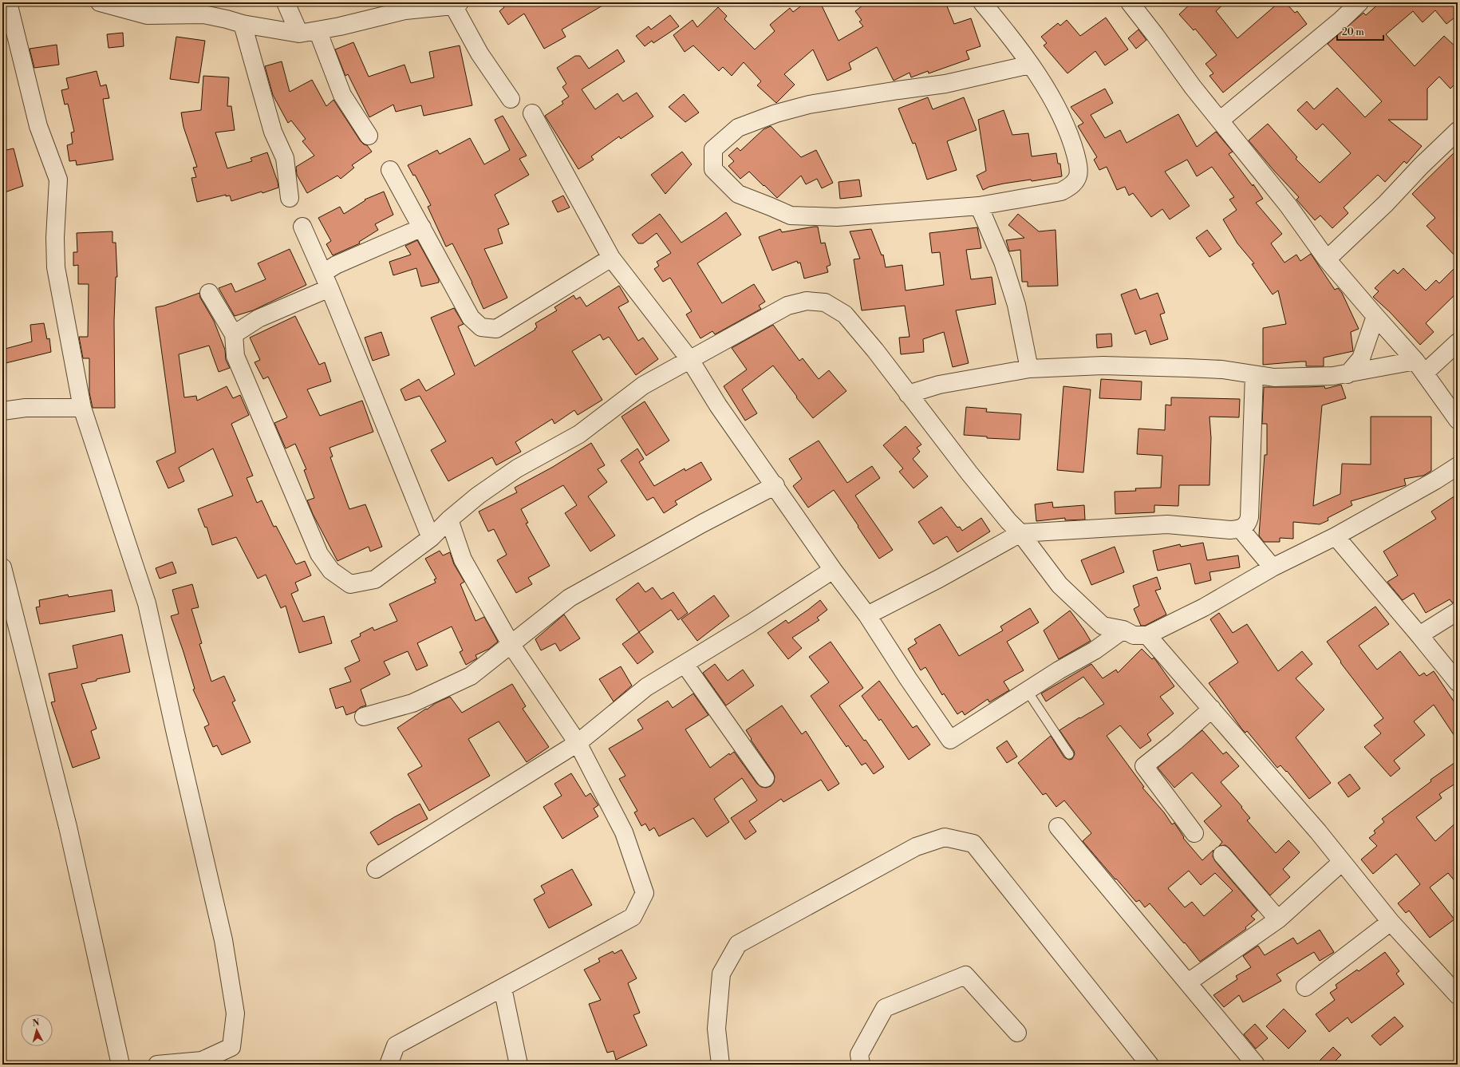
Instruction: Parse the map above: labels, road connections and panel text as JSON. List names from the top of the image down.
{
  "scale_bar": "20 m",
  "north": "top"
}
